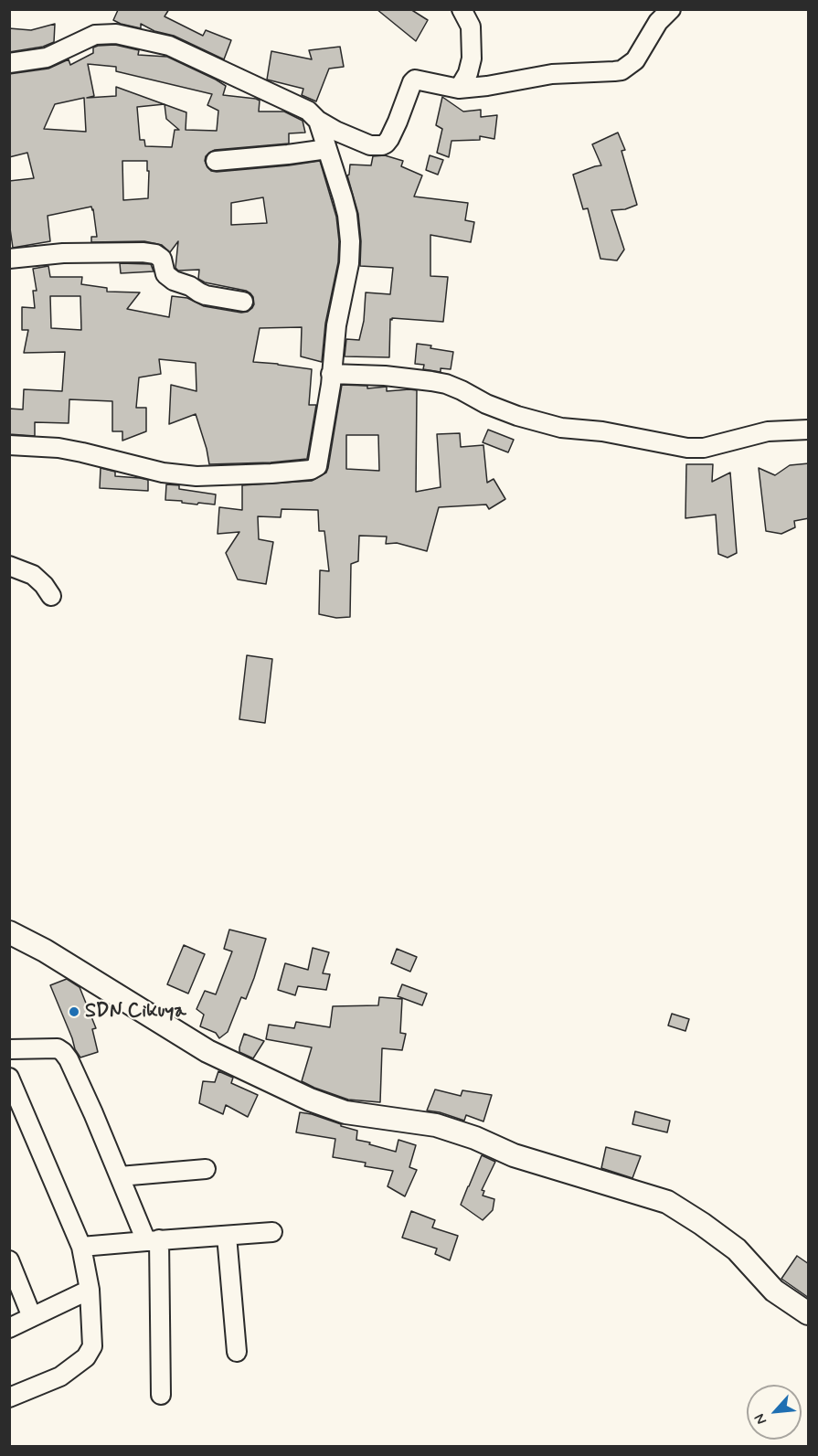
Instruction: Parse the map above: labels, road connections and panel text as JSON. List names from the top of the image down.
{
  "places": ["SDN Cikuya"],
  "north": "bottom left"
}
